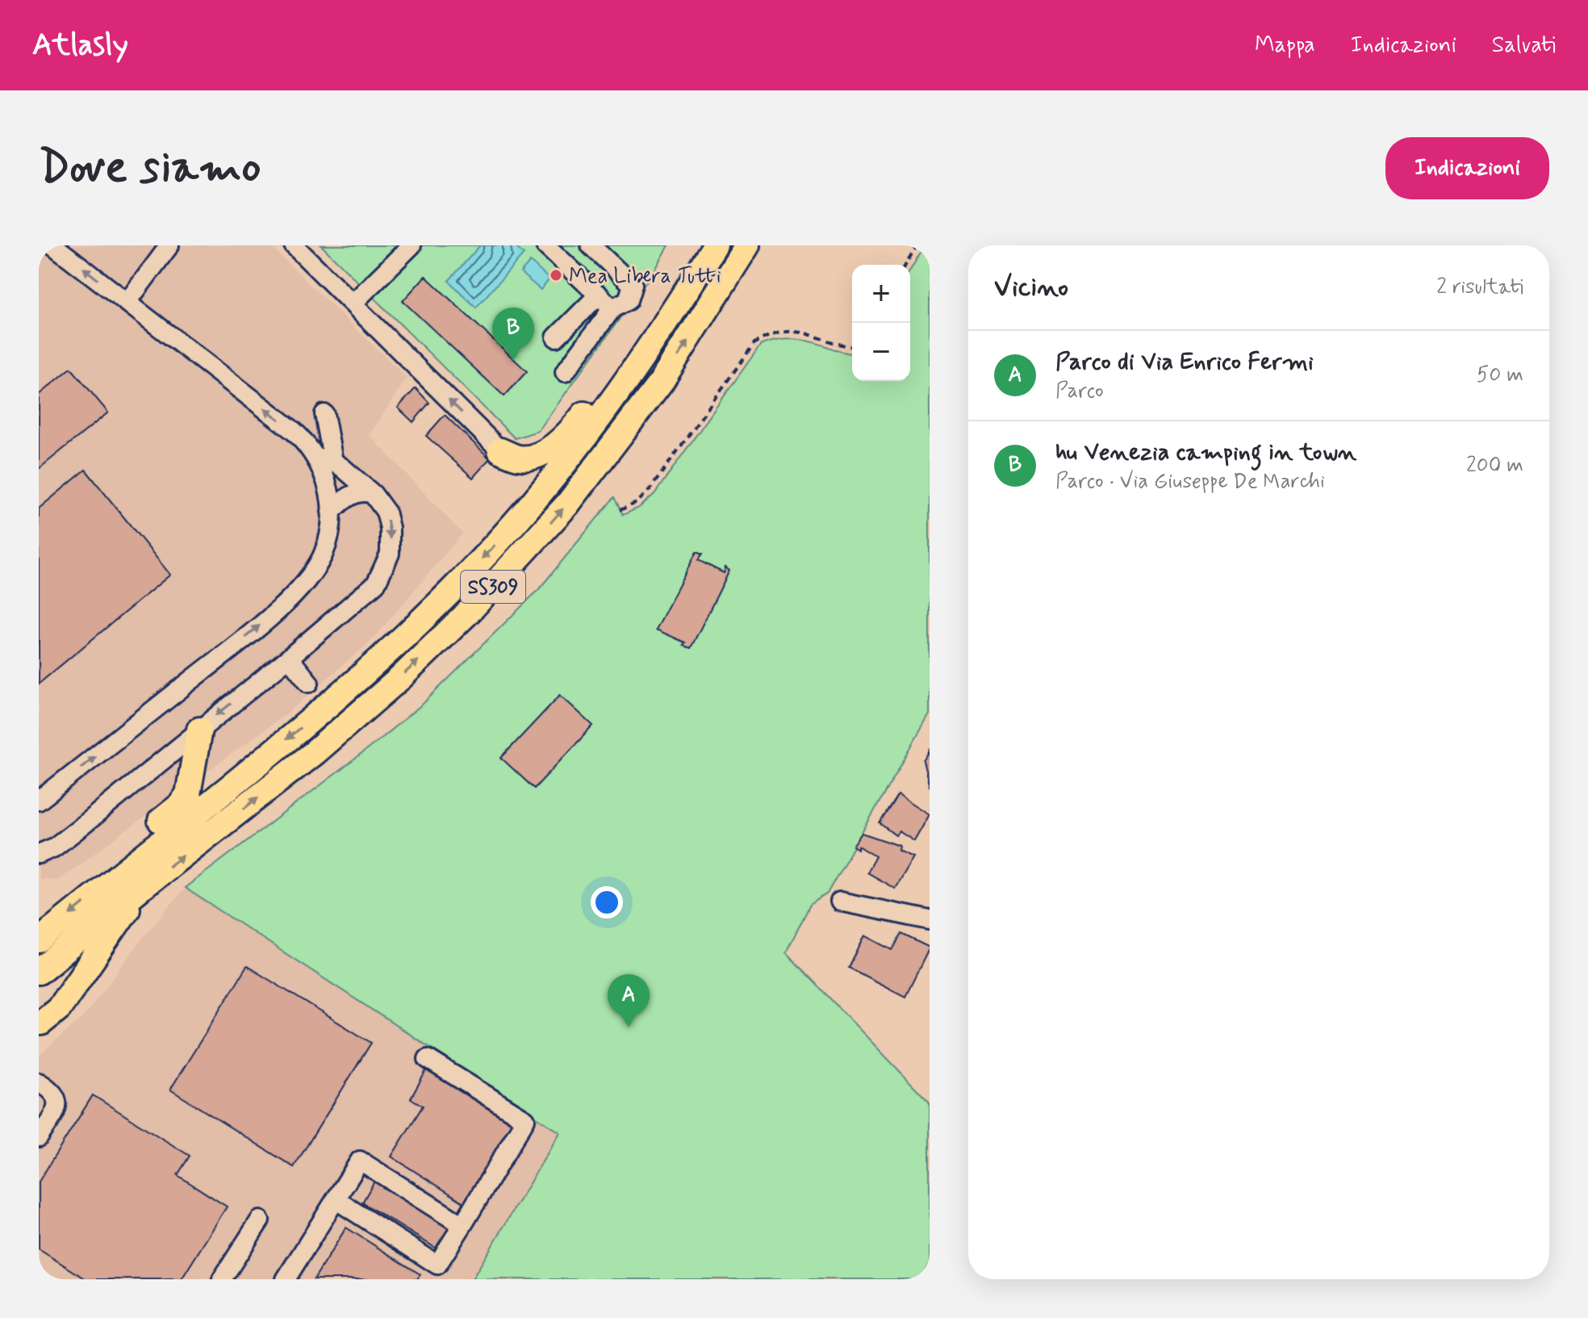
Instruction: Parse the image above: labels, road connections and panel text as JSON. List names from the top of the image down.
{
  "streets": {
    "main road": ["SS309"]
  },
  "places": ["Mea Libera Tutti"],
  "page": {
    "header": "Atlasly",
    "nav": ["Mappa", "Indicazioni", "Salvati"],
    "buttons": "Indicazioni",
    "title": "Dove siamo",
    "heading": ["Vicino", "2 risultati"],
    "map_buttons": ["+", "−"],
    "pins": ["B", "A"],
    "list": [
      {
        "mark": "A",
        "name": "Parco di Via Enrico Fermi",
        "note": "Parco",
        "value": "50 m"
      },
      {
        "mark": "B",
        "name": "hu Venezia camping in town",
        "note": "Parco · Via Giuseppe De Marchi",
        "value": "200 m"
      }
    ]
  }
}
